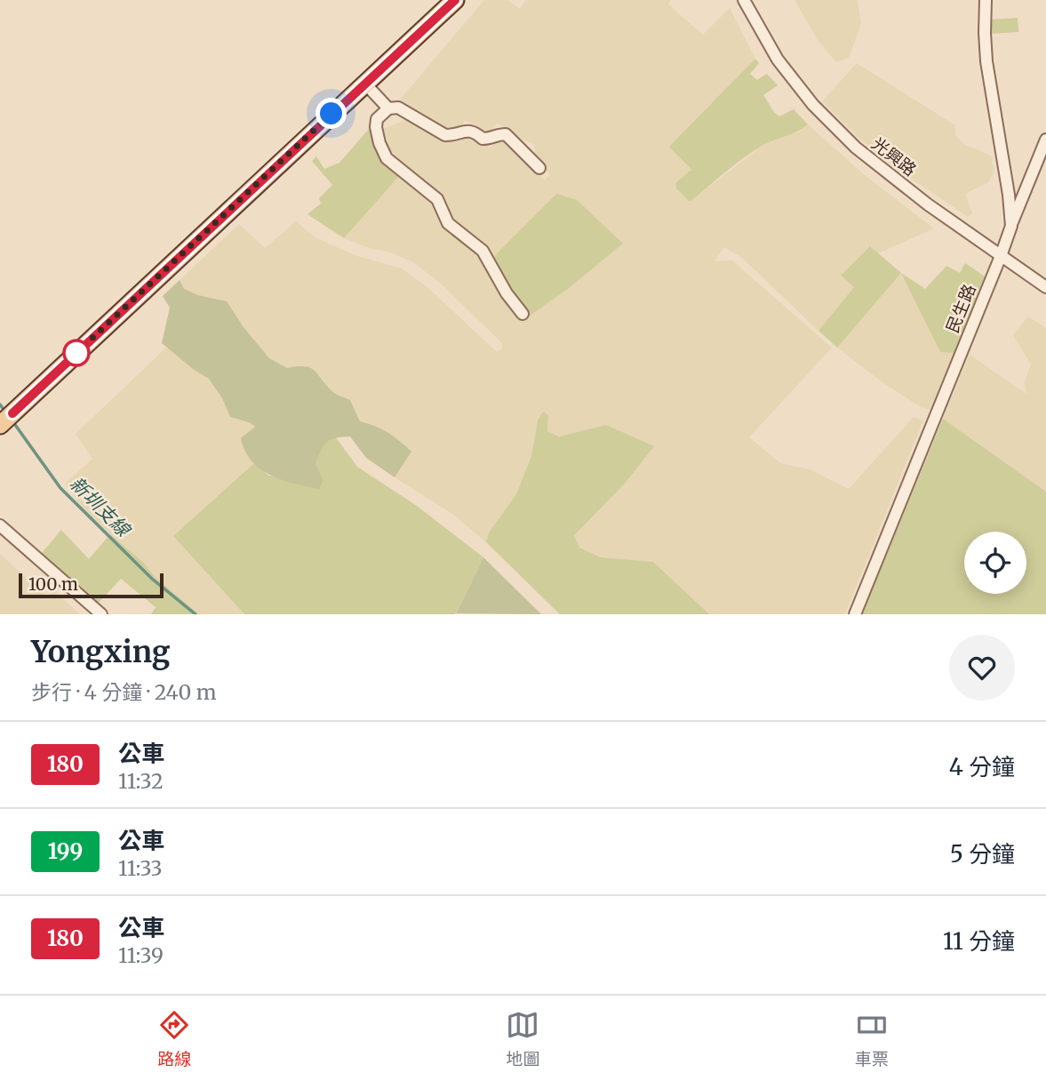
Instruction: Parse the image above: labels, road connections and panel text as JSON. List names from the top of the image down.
{
  "streets": {
    "street": ["光興路", "民生路"]
  },
  "crossings": [
    ["光興路", "民生路"]
  ],
  "water": ["新圳支線"],
  "lines": ["bus line 180"],
  "scale_bar": "100 m",
  "page": {
    "scale": "100 m",
    "heading": ["Yongxing", "步行 · 4 分鐘 · 240 m"],
    "list": [
      {
        "mark": "180",
        "name": "公車",
        "note": "11:32",
        "value": "4 分鐘"
      },
      {
        "mark": "199",
        "name": "公車",
        "note": "11:33",
        "value": "5 分鐘"
      },
      {
        "mark": "180",
        "name": "公車",
        "note": "11:39",
        "value": "11 分鐘"
      }
    ],
    "tabs": ["路線", "地圖", "車票"]
  }
}
